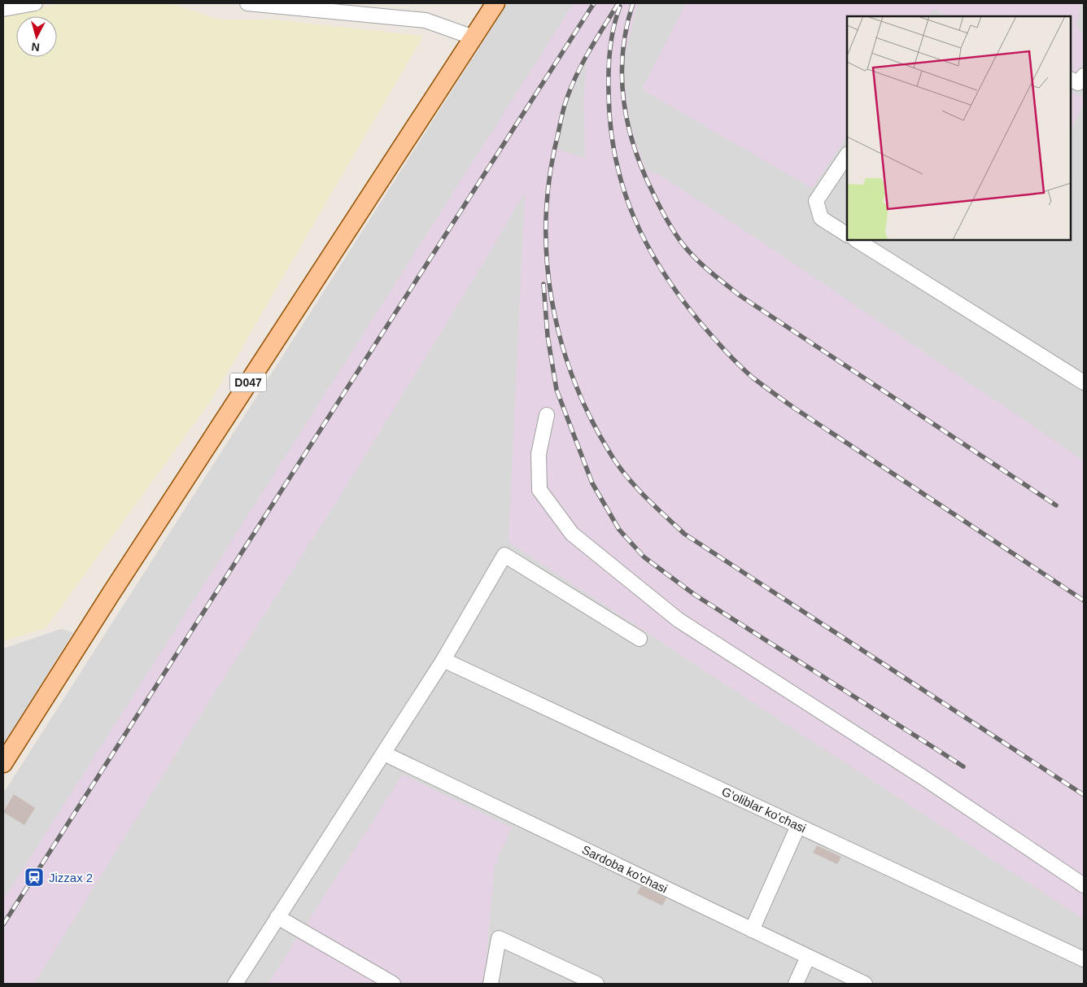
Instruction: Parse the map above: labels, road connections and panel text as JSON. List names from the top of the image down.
{
  "streets": {
    "main road": ["D047"],
    "street": ["G'oliblar ko'chasi", "Sardoba ko'chasi"]
  },
  "places": {
    "station": ["Jizzax 2"]
  },
  "north": "bottom"
}
